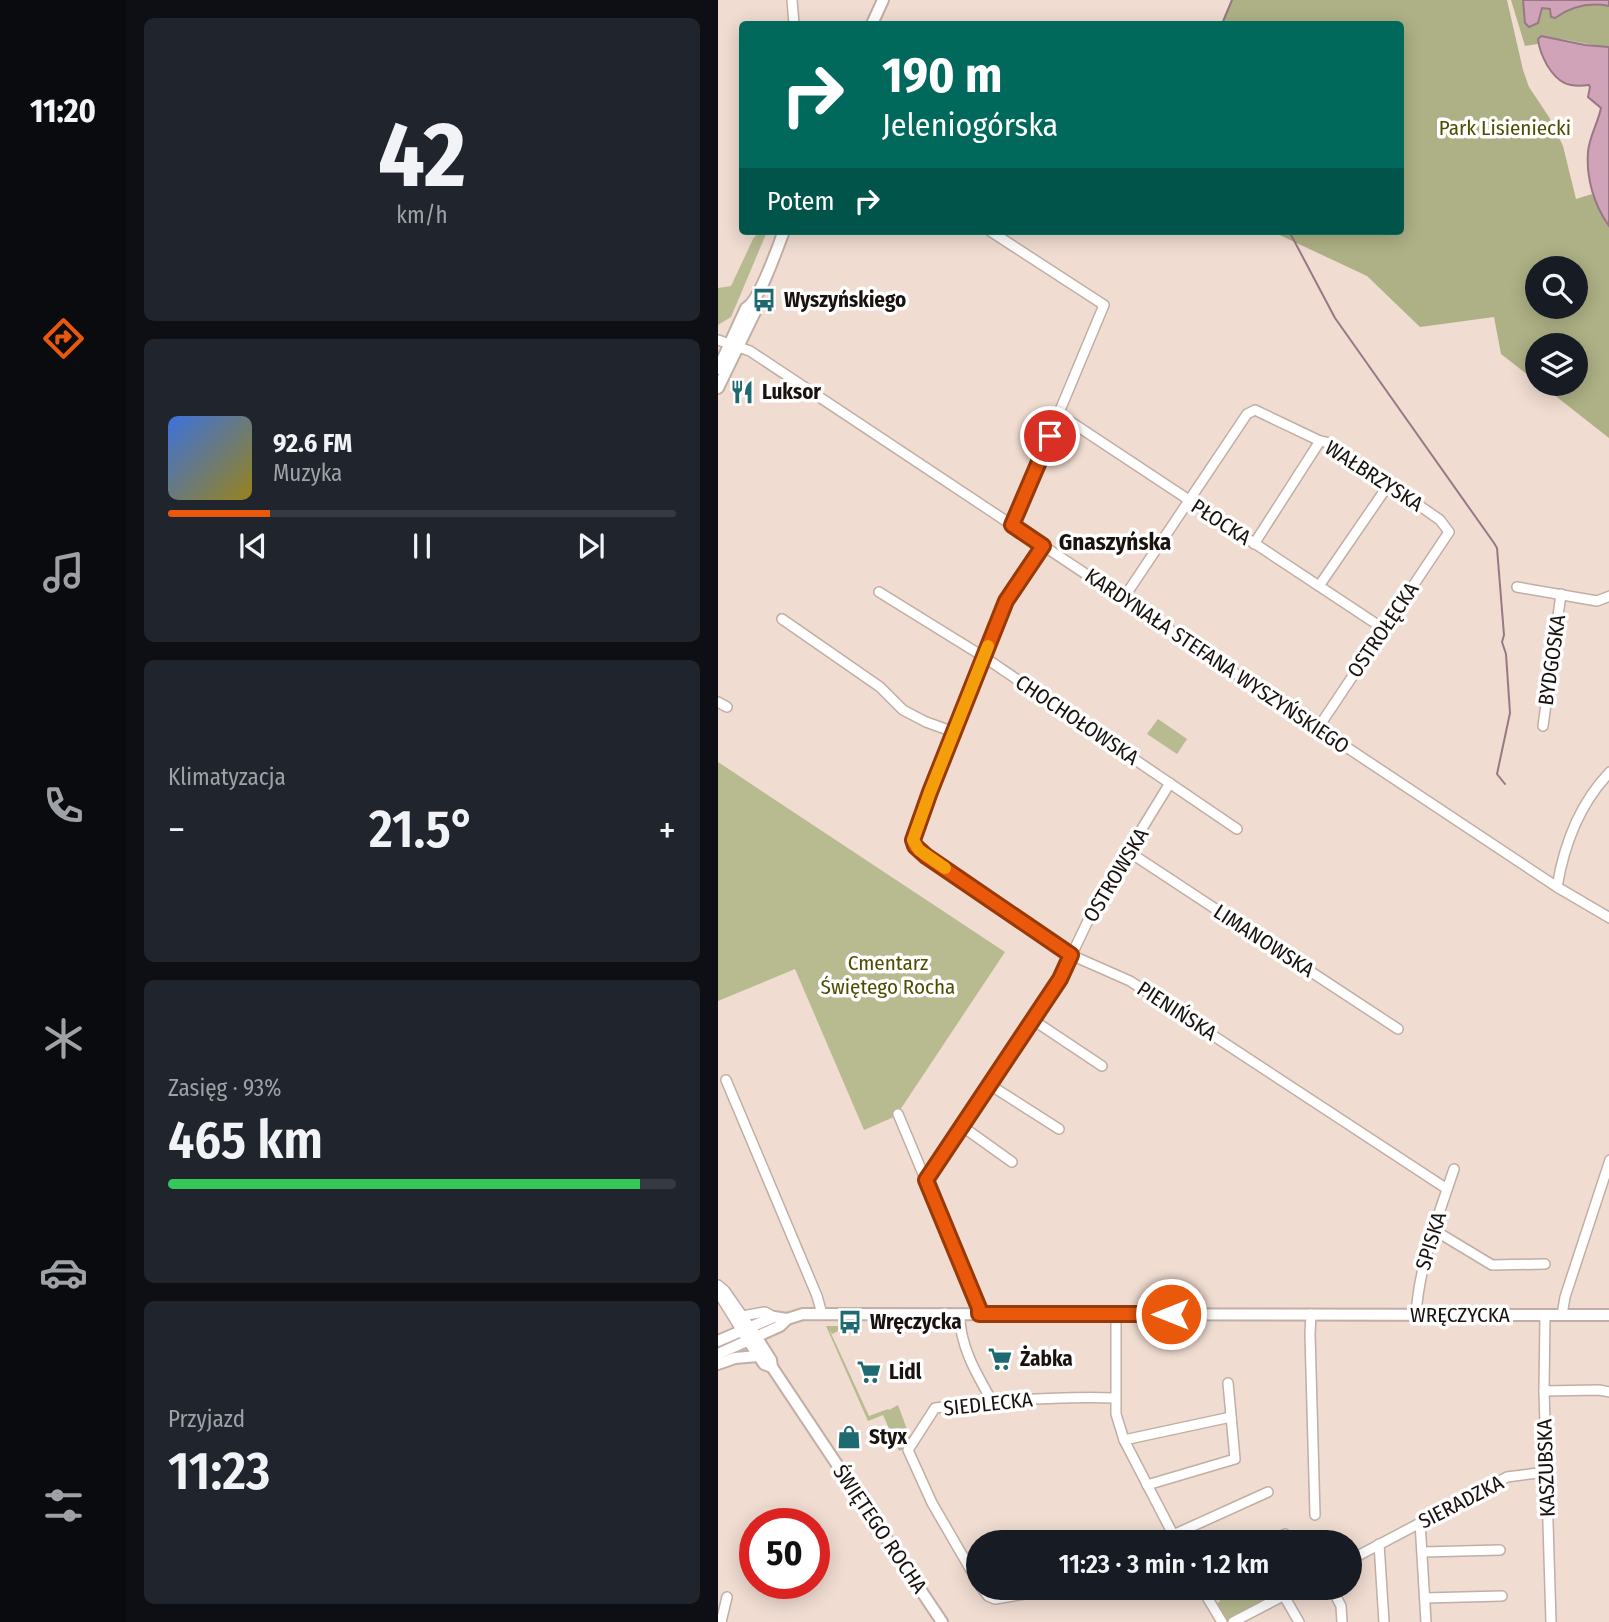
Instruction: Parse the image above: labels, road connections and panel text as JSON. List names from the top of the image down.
{
  "streets": {
    "main road": ["WRĘCZYCKA", "ŚWIĘTEGO ROCHA"],
    "street": [
      "WAŁBRZYSKA",
      "PŁOCKA",
      "OSTROŁĘCKA",
      "BYDGOSKA",
      "KARDYNAŁA STEFANA WYSZYŃSKIEGO",
      "CHOCHOŁOWSKA",
      "OSTROWSKA",
      "LIMANOWSKA",
      "PIENIŃSKA",
      "SPISKA",
      "SIEDLECKA",
      "KASZUBSKA",
      "SIERADZKA"
    ]
  },
  "crossings": [
    ["WAŁBRZYSKA", "PŁOCKA"],
    ["WAŁBRZYSKA", "OSTROŁĘCKA"],
    ["PŁOCKA", "OSTROŁĘCKA"],
    ["OSTROŁĘCKA", "KARDYNAŁA STEFANA WYSZYŃSKIEGO"],
    ["CHOCHOŁOWSKA", "OSTROWSKA"],
    ["OSTROWSKA", "LIMANOWSKA"],
    ["OSTROWSKA", "PIENIŃSKA"],
    ["PIENIŃSKA", "SPISKA"],
    ["SPISKA", "WRĘCZYCKA"],
    ["WRĘCZYCKA", "KASZUBSKA"],
    ["WRĘCZYCKA", "ŚWIĘTEGO ROCHA"],
    ["KASZUBSKA", "SIERADZKA"]
  ],
  "districts": ["Gnaszyńska"],
  "parks": ["Park Lisieniecki", "Cmentarz Świętego Rocha"],
  "places": {
    "bus stop": ["Wyszyńskiego", "Wręczycka"],
    "restaurant": ["Luksor"],
    "supermarket": ["Żabka", "Lidl"],
    "shop": ["Styx"]
  },
  "page": {
    "tabs": "11:20",
    "tile": [
      ["42", "km/h"],
      "Klimatyzacja",
      ["Zasięg · 93%", "465 km"],
      ["Przyjazd", "11:23"]
    ],
    "turn": ["190 m", "Jeleniogórska"],
    "then": "Potem",
    "song": ["92.6 FM", "Muzyka"],
    "heat": ["−", "21.5°", "+"],
    "limit": "50",
    "trip": "11:23 · 3 min · 1.2 km"
  }
}
